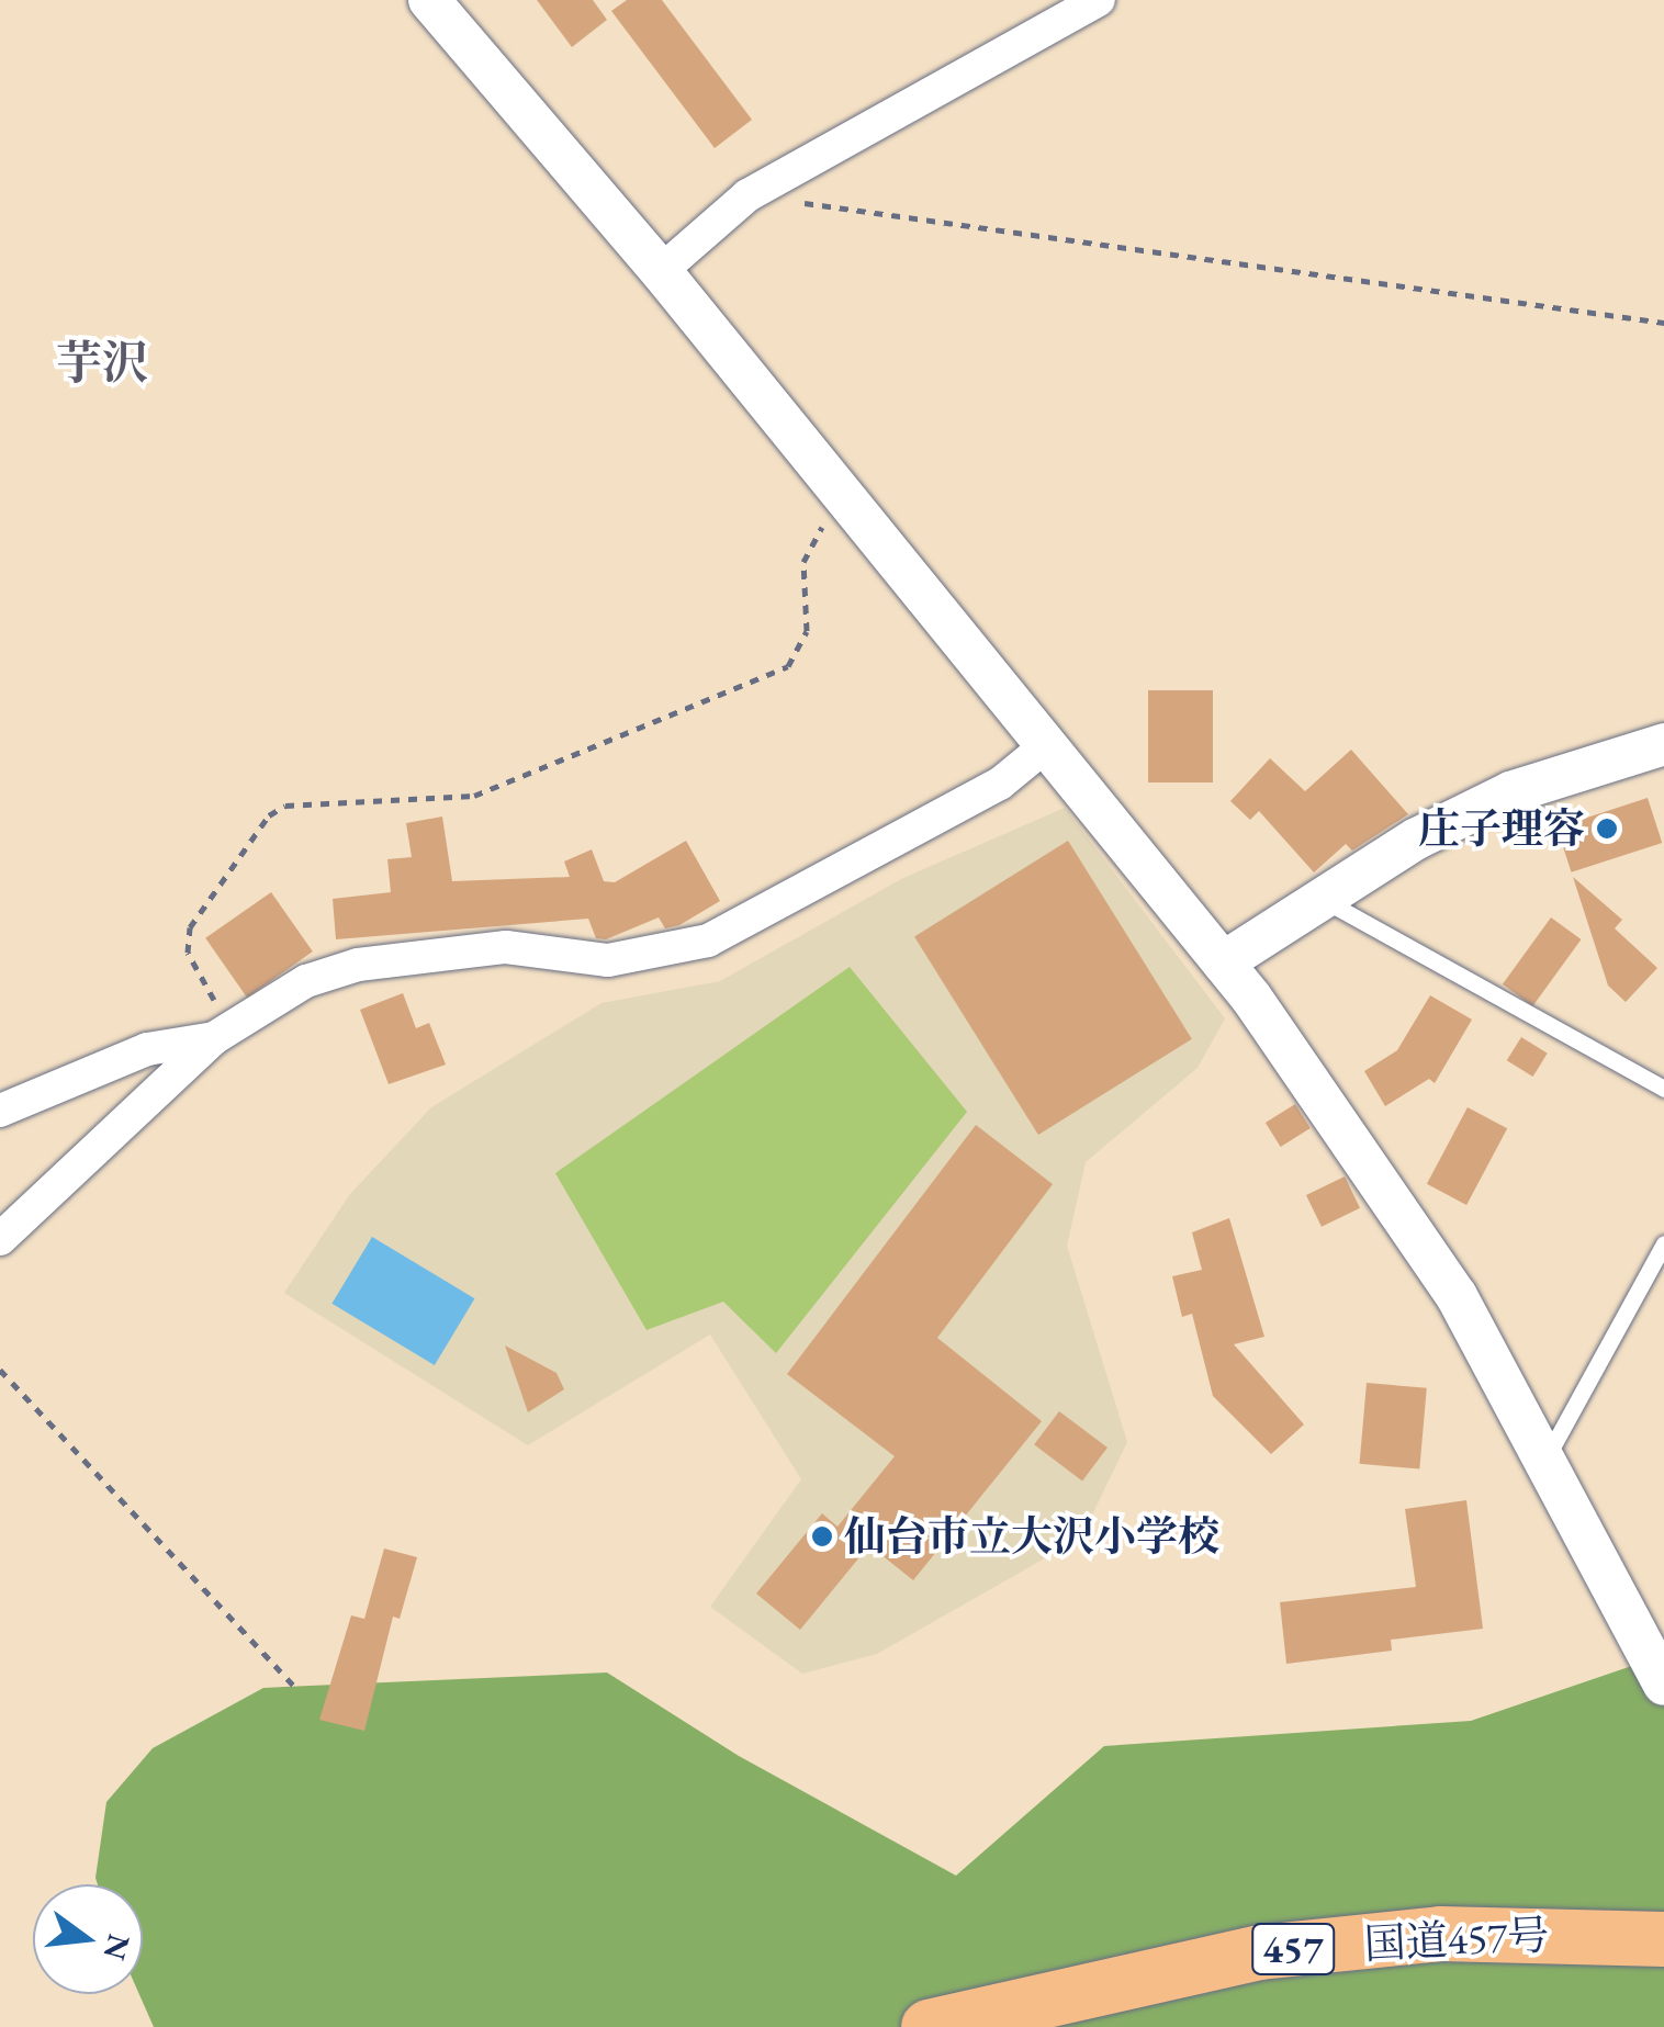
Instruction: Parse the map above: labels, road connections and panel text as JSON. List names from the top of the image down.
{
  "streets": {
    "highway": ["国道457号", "457"]
  },
  "districts": ["芋沢"],
  "places": ["庄子理容", "仙台市立大沢小学校"],
  "north": "right"
}
